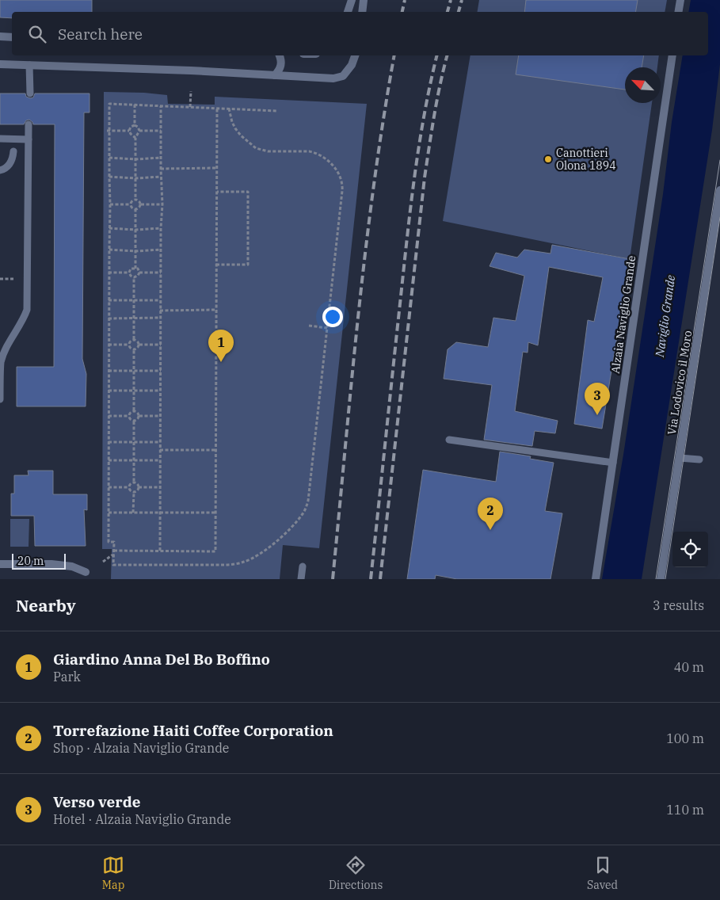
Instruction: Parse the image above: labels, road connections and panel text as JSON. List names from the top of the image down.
{
  "streets": {
    "street": ["Alzaia Naviglio Grande", "Via Lodovico il Moro"]
  },
  "water": ["Naviglio Grande"],
  "places": ["Canottieri Olona 1894"],
  "scale_bar": "20 m",
  "north": "top left",
  "page": {
    "search": "Search here",
    "pins": ["1", "3", "2"],
    "scale": "20 m",
    "heading": ["Nearby", "3 results"],
    "list": [
      {
        "mark": "1",
        "name": "Giardino Anna Del Bo Boffino",
        "note": "Park",
        "value": "40 m"
      },
      {
        "mark": "2",
        "name": "Torrefazione Haiti Coffee Corporation",
        "note": "Shop · Alzaia Naviglio Grande",
        "value": "100 m"
      },
      {
        "mark": "3",
        "name": "Verso verde",
        "note": "Hotel · Alzaia Naviglio Grande",
        "value": "110 m"
      }
    ],
    "nav": ["Map", "Directions", "Saved"]
  }
}
